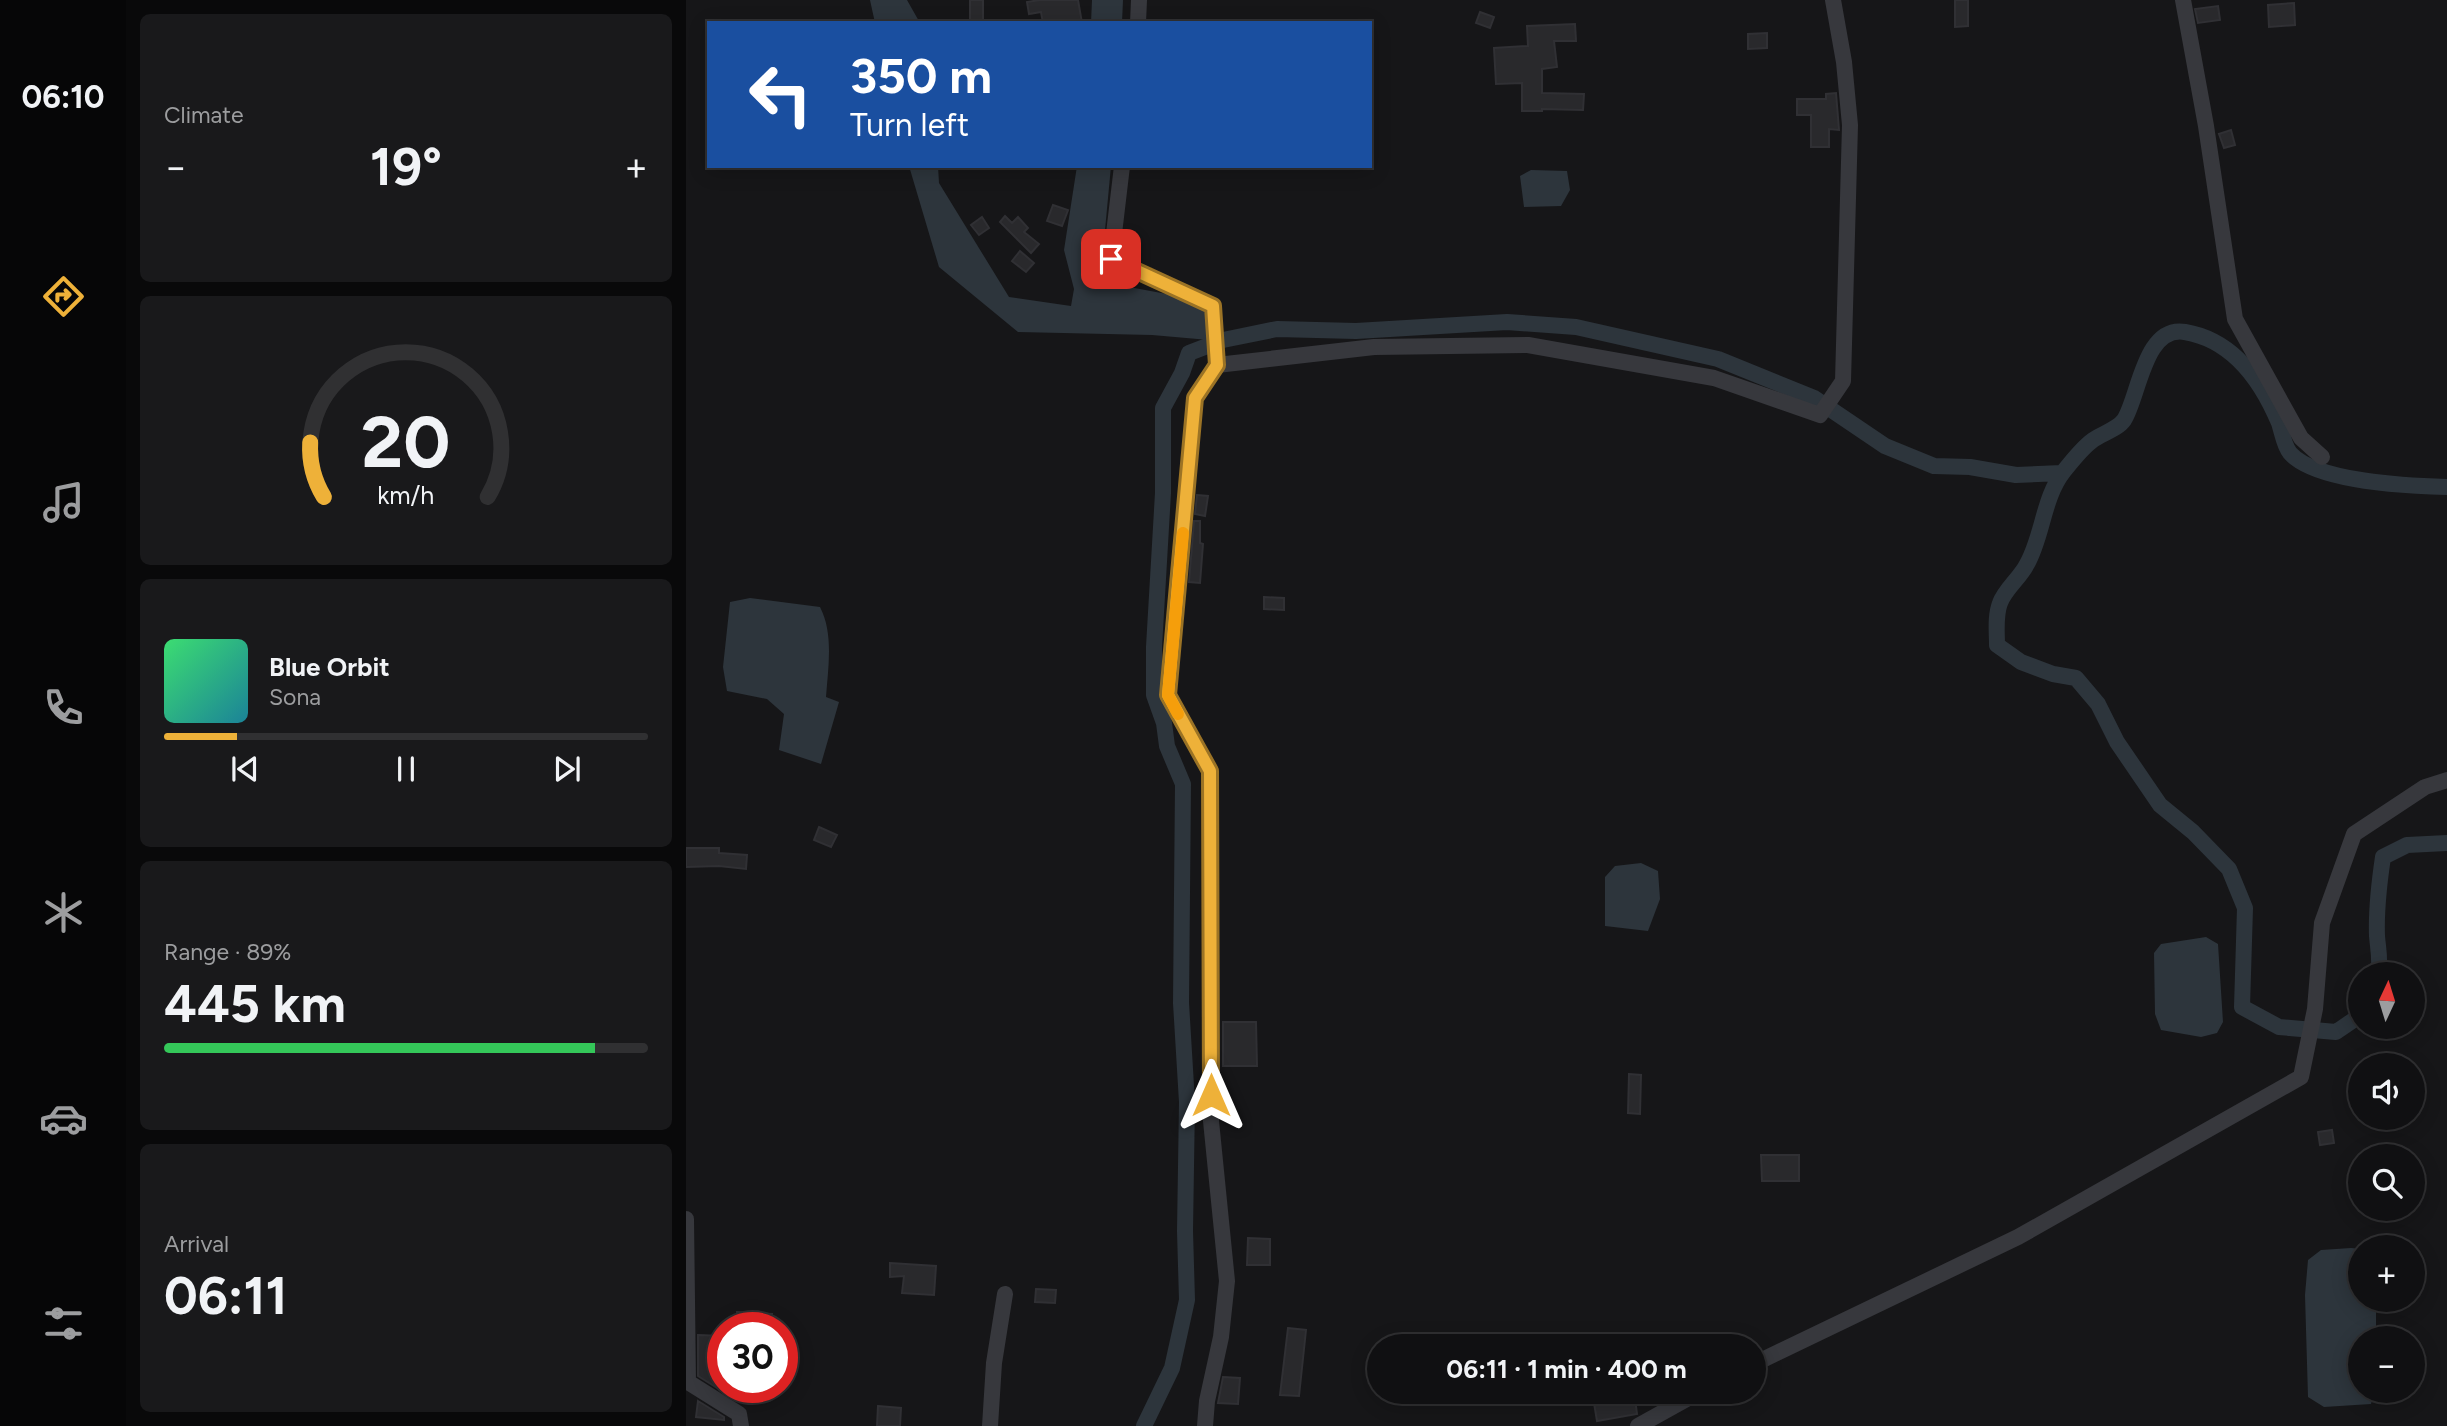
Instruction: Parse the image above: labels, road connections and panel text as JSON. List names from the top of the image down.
{
  "north": "top",
  "page": {
    "tabs": "06:10",
    "tile": [
      "Climate",
      ["Range · 89%", "445 km"],
      ["Arrival", "06:11"]
    ],
    "turn": ["350 m", "Turn left"],
    "heat": ["−", "19°", "+"],
    "song": ["Blue Orbit", "Sona"],
    "map_buttons": ["+", "−"],
    "limit": "30",
    "trip": "06:11 · 1 min · 400 m",
    "gauge": ["20", "km/h"]
  }
}
